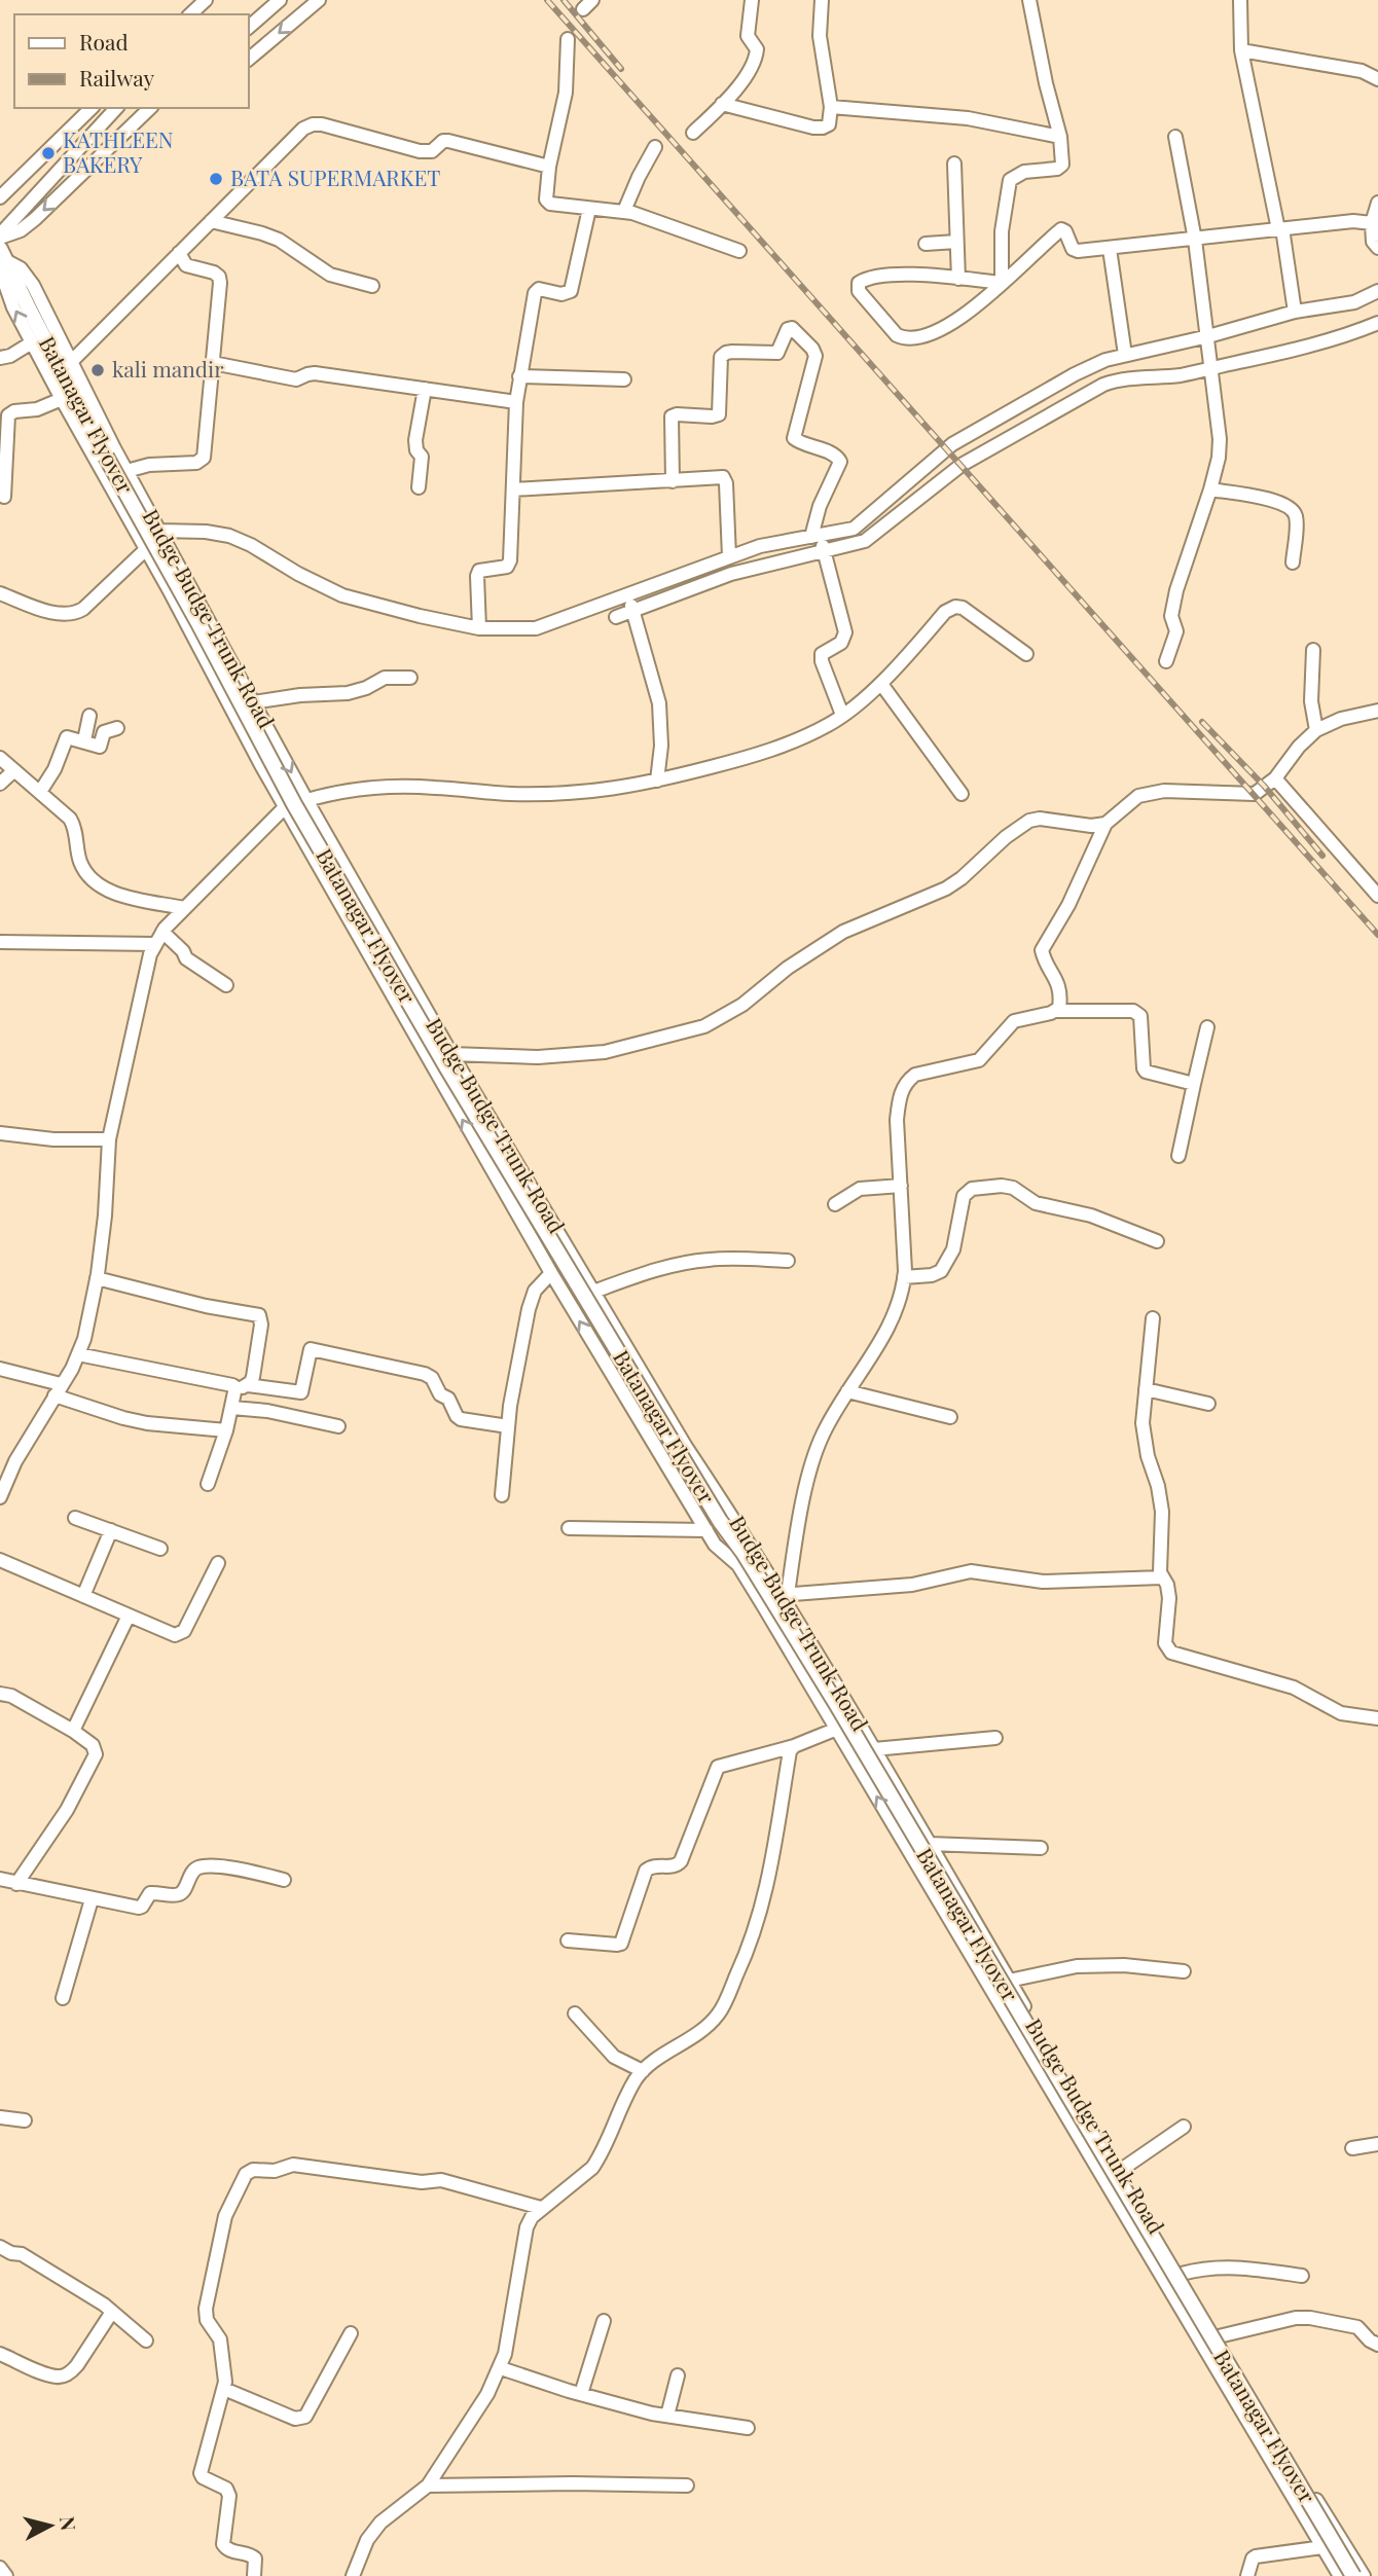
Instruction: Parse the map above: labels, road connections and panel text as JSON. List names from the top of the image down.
{
  "streets": {
    "main road": ["Batanagar Flyover"],
    "street": ["Budge Budge Trunk Road"]
  },
  "crossings": [
    ["Batanagar Flyover", "Budge Budge Trunk Road"]
  ],
  "places": ["KATHLEEN BAKERY", "BATA SUPERMARKET", "kali mandir"],
  "legend": ["Road", "Railway"],
  "north": "right"
}
